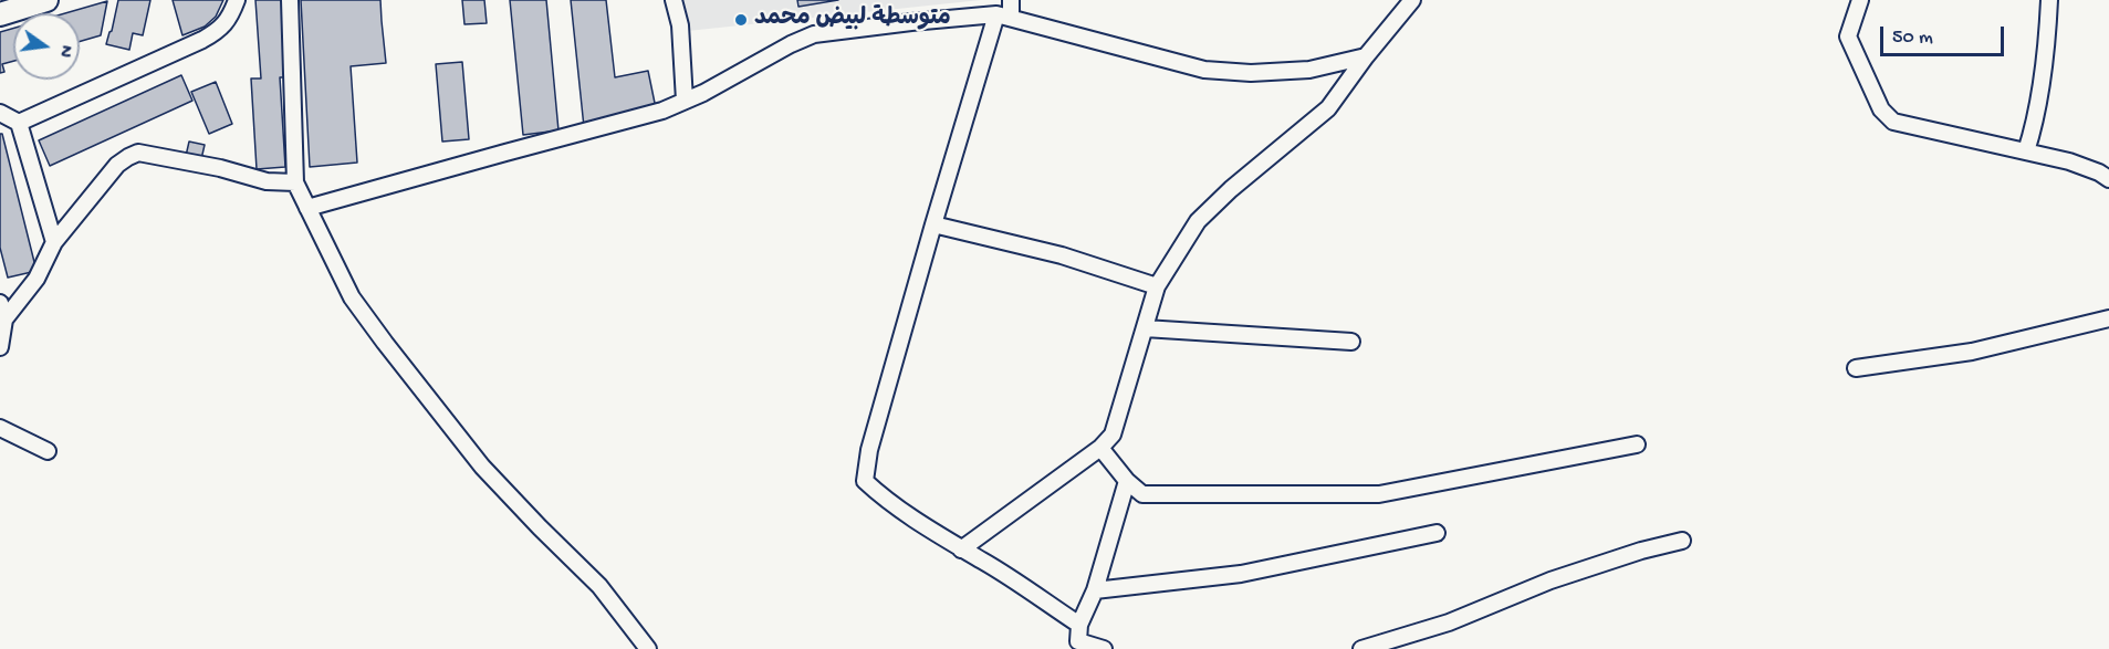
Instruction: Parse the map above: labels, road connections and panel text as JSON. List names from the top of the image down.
{
  "places": ["متوسطة لبيض محمد"],
  "scale_bar": "50 m",
  "north": "right"
}
